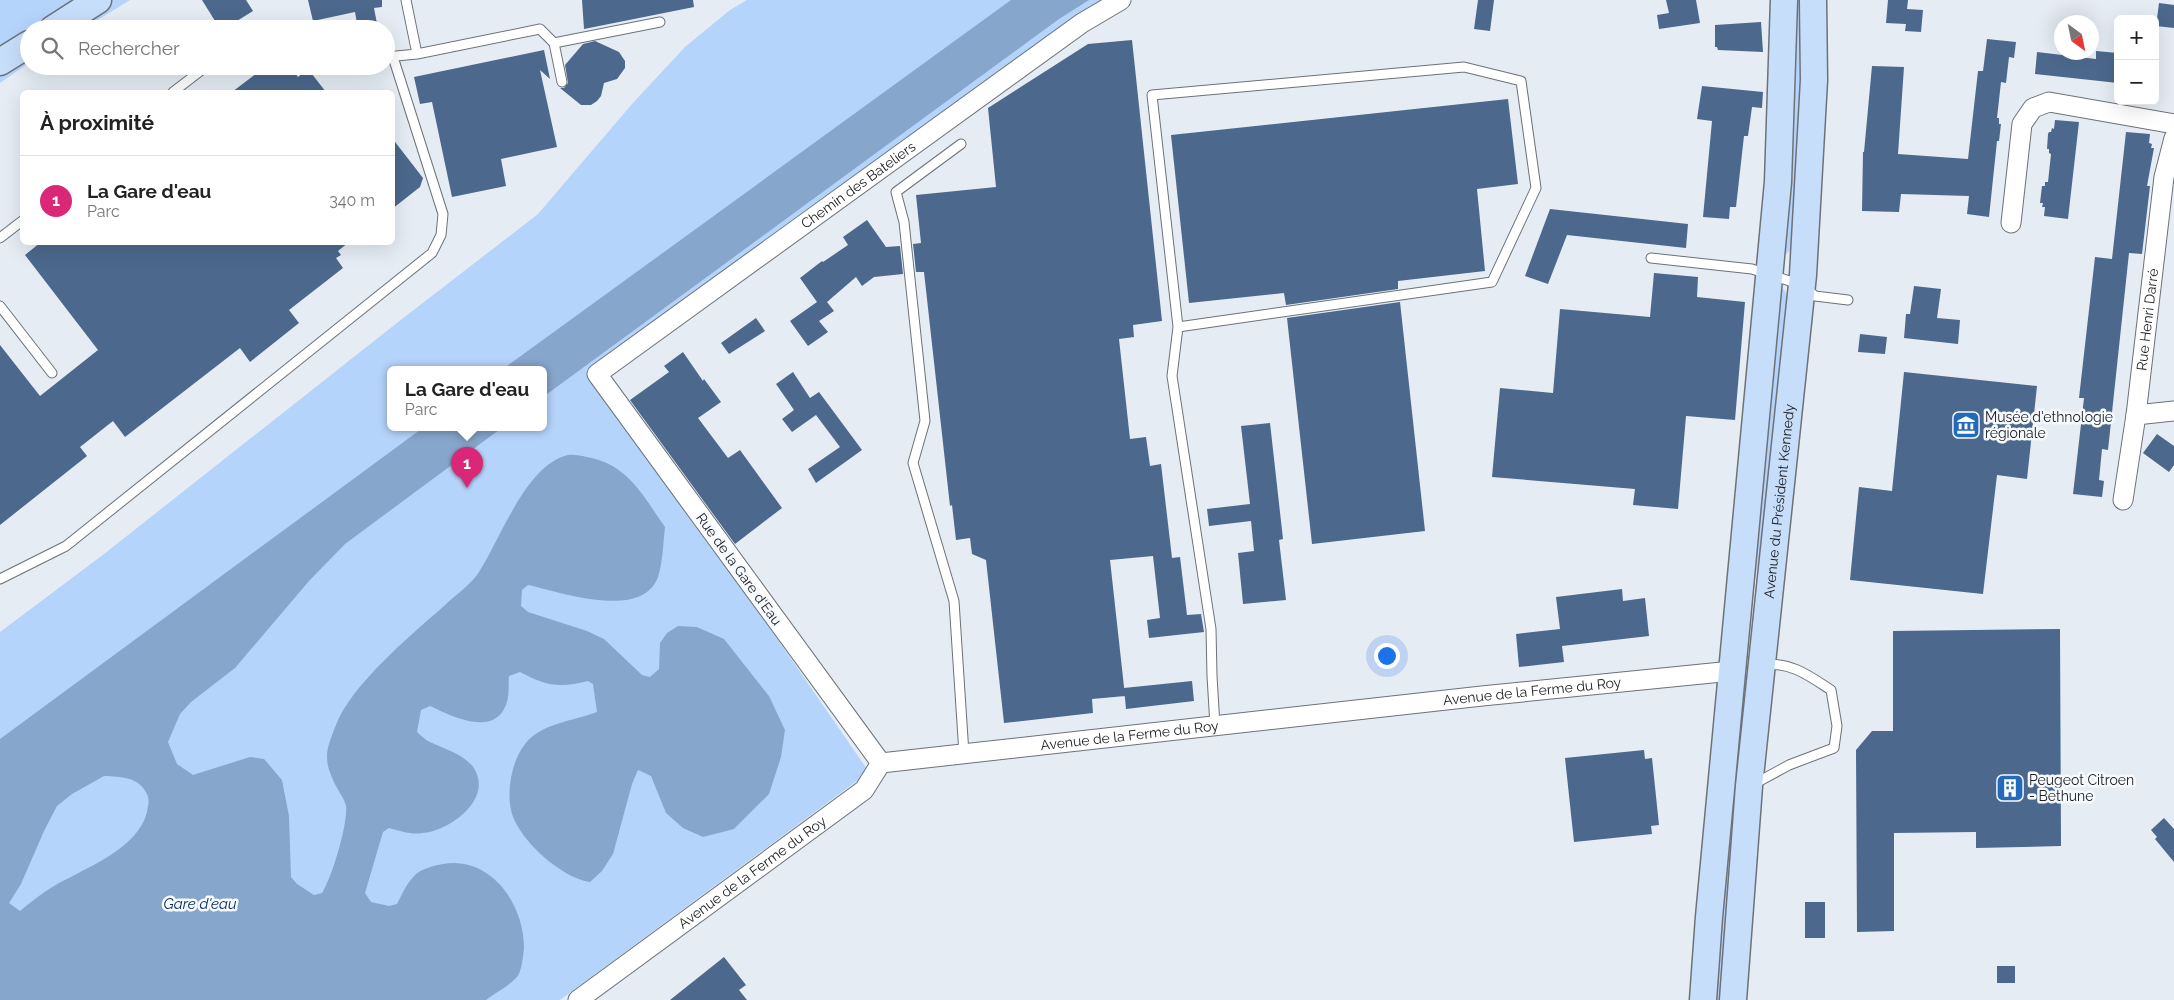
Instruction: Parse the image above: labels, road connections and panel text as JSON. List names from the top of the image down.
{
  "streets": {
    "main road": ["Avenue du Président Kennedy", "Avenue de la Ferme du Roy"],
    "street": ["Chemin des Bateliers", "Rue Henri Darré", "Rue de la Gare d'Eau"]
  },
  "crossings": [
    ["Chemin des Bateliers", "Rue de la Gare d'Eau"],
    ["Avenue du Président Kennedy", "Avenue de la Ferme du Roy"],
    ["Rue de la Gare d'Eau", "Avenue de la Ferme du Roy"]
  ],
  "water": ["Gare d'eau"],
  "places": {
    "museum": ["Musée d'ethnologie régionale"],
    "building": ["Peugeot Citroen - Bethune"]
  },
  "north": "bottom right",
  "page": {
    "map_buttons": ["+", "−"],
    "search": "Rechercher",
    "heading": "À proximité",
    "list": [
      {
        "mark": "1",
        "name": "La Gare d'eau",
        "note": "Parc",
        "value": "340 m"
      }
    ],
    "popup": ["La Gare d'eau", "Parc"],
    "pins": "1"
  }
}
